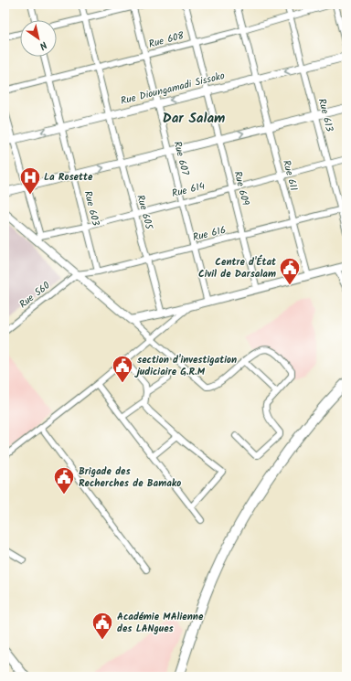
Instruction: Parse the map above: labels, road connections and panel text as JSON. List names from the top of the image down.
{
  "streets": {
    "street": [
      "Rue 608",
      "Rue Dioungamadi Sissoko",
      "Rue 613",
      "Rue 607",
      "Rue 611",
      "Rue 609",
      "Rue 614",
      "Rue 603",
      "Rue 605",
      "Rue 616",
      "Rue 560"
    ]
  },
  "crossings": [
    ["Rue Dioungamadi Sissoko", "Rue 613"],
    ["Rue Dioungamadi Sissoko", "Rue 607"],
    ["Rue Dioungamadi Sissoko", "Rue 611"],
    ["Rue Dioungamadi Sissoko", "Rue 609"],
    ["Rue Dioungamadi Sissoko", "Rue 603"],
    ["Rue Dioungamadi Sissoko", "Rue 605"],
    ["Rue 613", "Rue 614"],
    ["Rue 613", "Rue 616"],
    ["Rue 607", "Rue 614"],
    ["Rue 607", "Rue 616"],
    ["Rue 611", "Rue 614"],
    ["Rue 611", "Rue 616"],
    ["Rue 609", "Rue 614"],
    ["Rue 609", "Rue 616"],
    ["Rue 614", "Rue 603"],
    ["Rue 614", "Rue 605"],
    ["Rue 603", "Rue 616"],
    ["Rue 605", "Rue 616"],
    ["Rue 616", "Rue 560"]
  ],
  "districts": ["Dar Salam"],
  "places": {
    "hospital": ["La Rosette"],
    "public building": [
      "Centre d'État Civil de Darsalam",
      "section d'investigation judiciaire G.R.M",
      "Brigade des Recherches de Bamako",
      "Académie MAlienne des LANgues"
    ]
  },
  "north": "bottom right"
}
